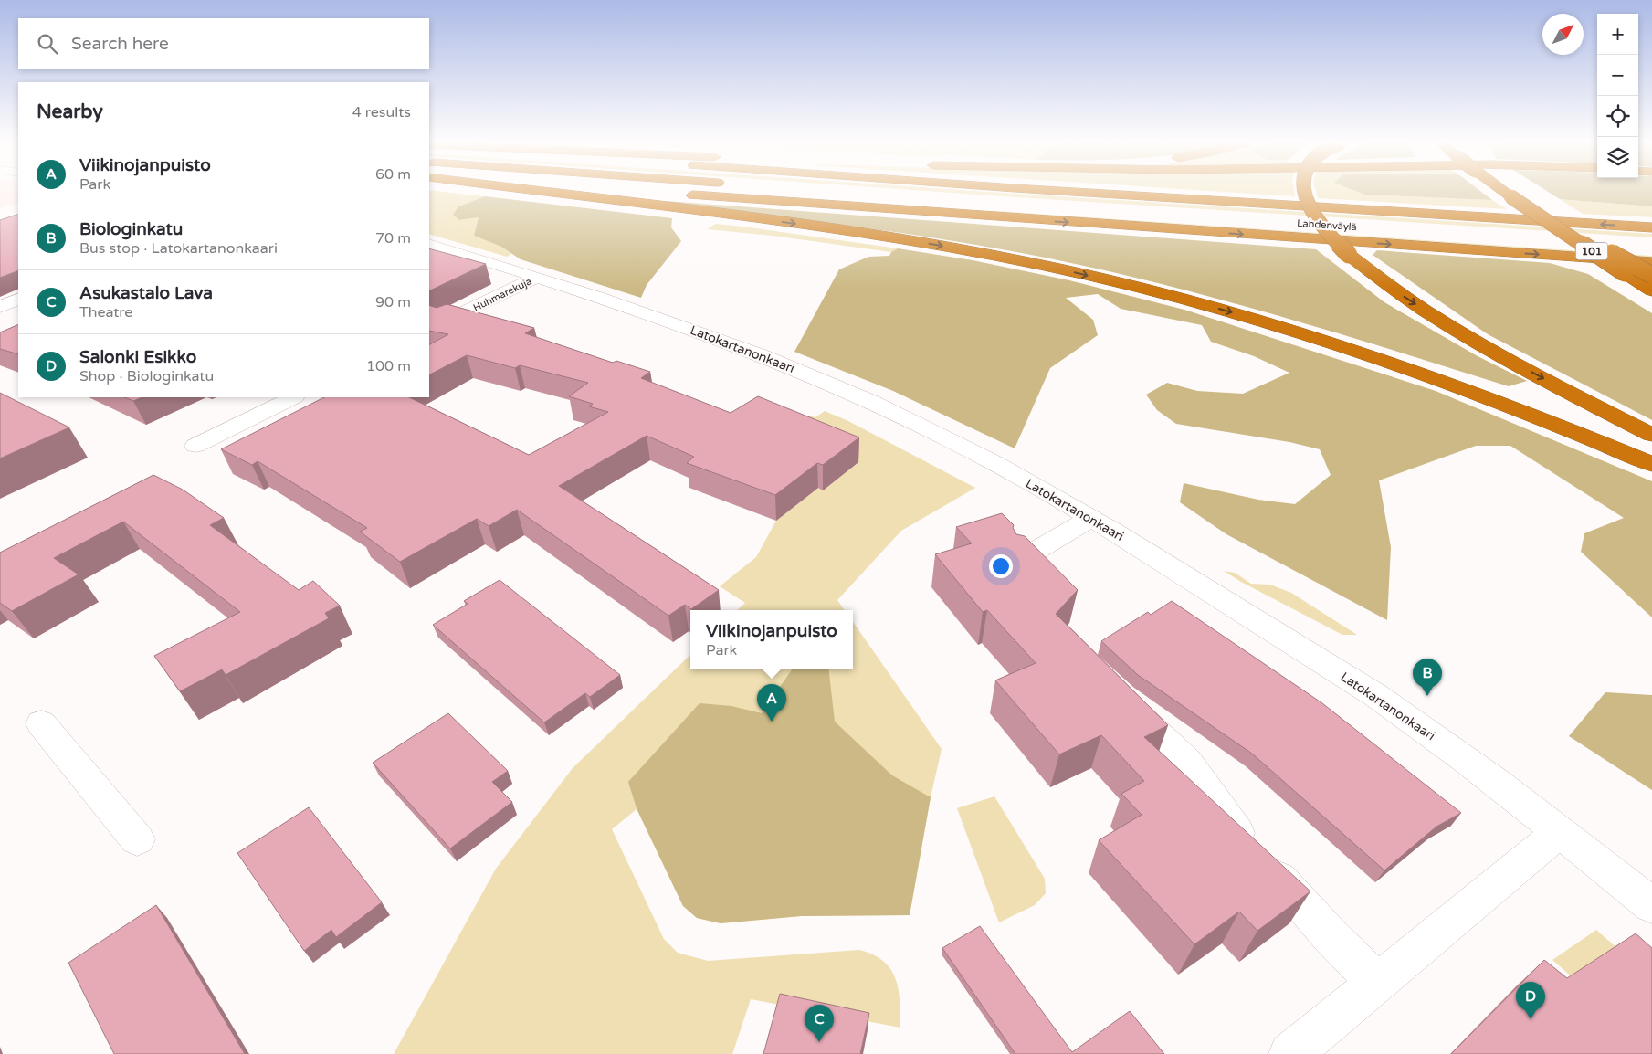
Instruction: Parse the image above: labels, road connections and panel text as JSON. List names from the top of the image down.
{
  "streets": {
    "highway": ["Lahdenväylä", "101"],
    "street": ["Huhmarekuja", "Latokartanonkaari"]
  },
  "crossings": [
    ["Huhmarekuja", "Latokartanonkaari"]
  ],
  "north": "top right",
  "page": {
    "map_buttons": ["+", "−"],
    "search": "Search here",
    "heading": ["Nearby", "4 results"],
    "list": [
      {
        "mark": "A",
        "name": "Viikinojanpuisto",
        "note": "Park",
        "value": "60 m"
      },
      {
        "mark": "B",
        "name": "Biologinkatu",
        "note": "Bus stop · Latokartanonkaari",
        "value": "70 m"
      },
      {
        "mark": "C",
        "name": "Asukastalo Lava",
        "note": "Theatre",
        "value": "90 m"
      },
      {
        "mark": "D",
        "name": "Salonki Esikko",
        "note": "Shop · Biologinkatu",
        "value": "100 m"
      }
    ],
    "popup": ["Viikinojanpuisto", "Park"],
    "pins": [
      "B",
      "A",
      "D",
      "C"
    ]
  }
}
